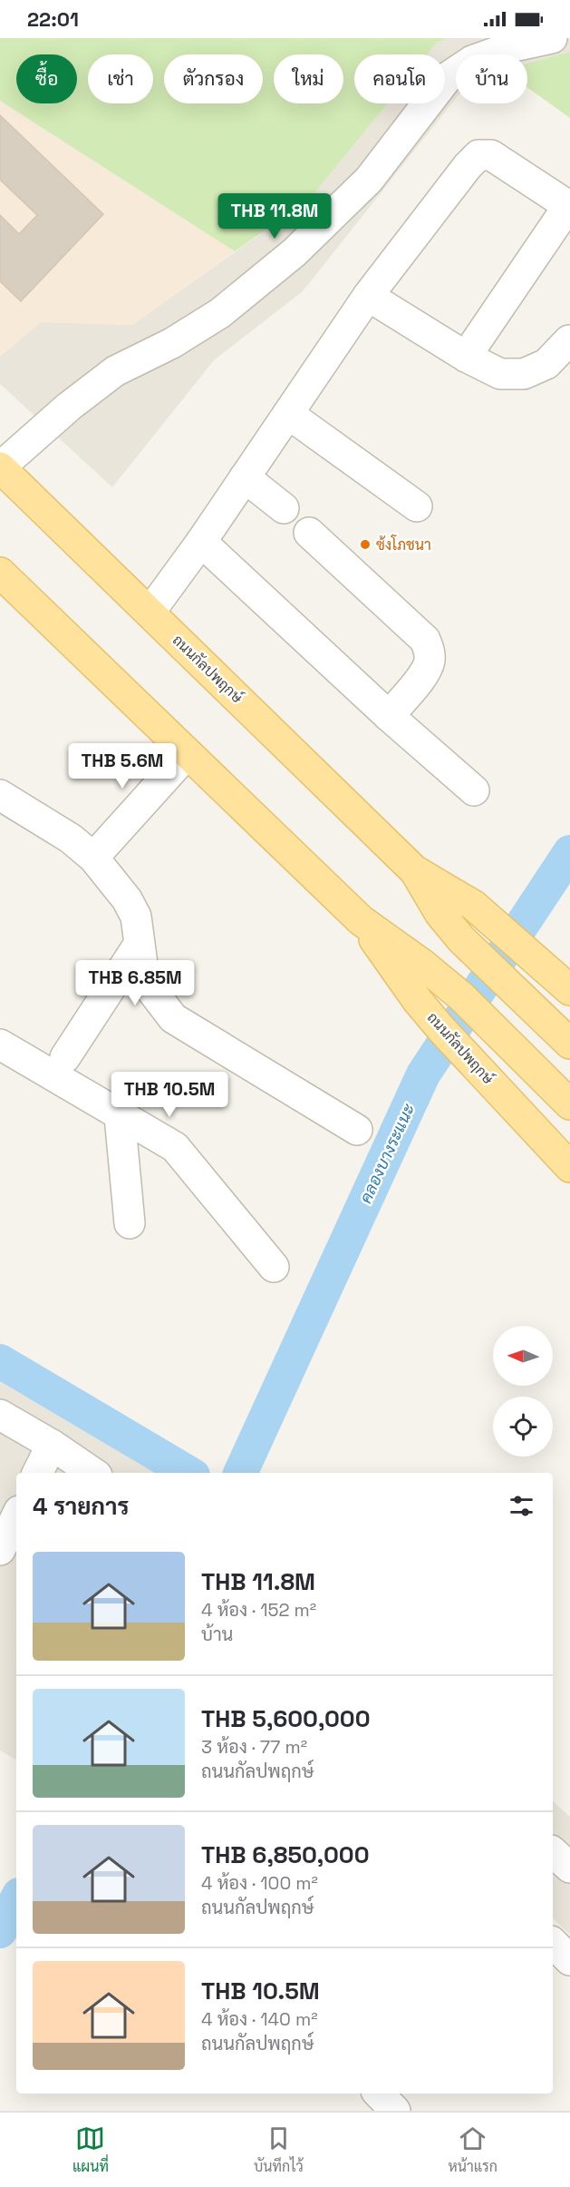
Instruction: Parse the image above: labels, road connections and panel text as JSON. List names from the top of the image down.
{
  "streets": {
    "main road": ["ถนนกัลปพฤกษ์"]
  },
  "water": ["คลองบางระแนะ"],
  "places": ["ซ้งโภชนา"],
  "north": "left",
  "page": {
    "status": "22:01",
    "chip": [
      "ซื้อ",
      "เช่า",
      "ตัวกรอง",
      "ใหม่",
      "คอนโด",
      "บ้าน"
    ],
    "price": [
      "THB 11.8M",
      "THB 5.6M",
      "THB 6.85M",
      "THB 10.5M"
    ],
    "heading": "4 รายการ",
    "list": [
      {
        "name": "THB 11.8M",
        "note": "4 ห้อง · 152 m² · บ้าน"
      },
      {
        "name": "THB 5,600,000",
        "note": "3 ห้อง · 77 m² · ถนนกัลปพฤกษ์"
      },
      {
        "name": "THB 6,850,000",
        "note": "4 ห้อง · 100 m² · ถนนกัลปพฤกษ์"
      },
      {
        "name": "THB 10.5M",
        "note": "4 ห้อง · 140 m² · ถนนกัลปพฤกษ์"
      }
    ],
    "tabs": ["แผนที่", "บันทึกไว้", "หน้าแรก"]
  }
}
